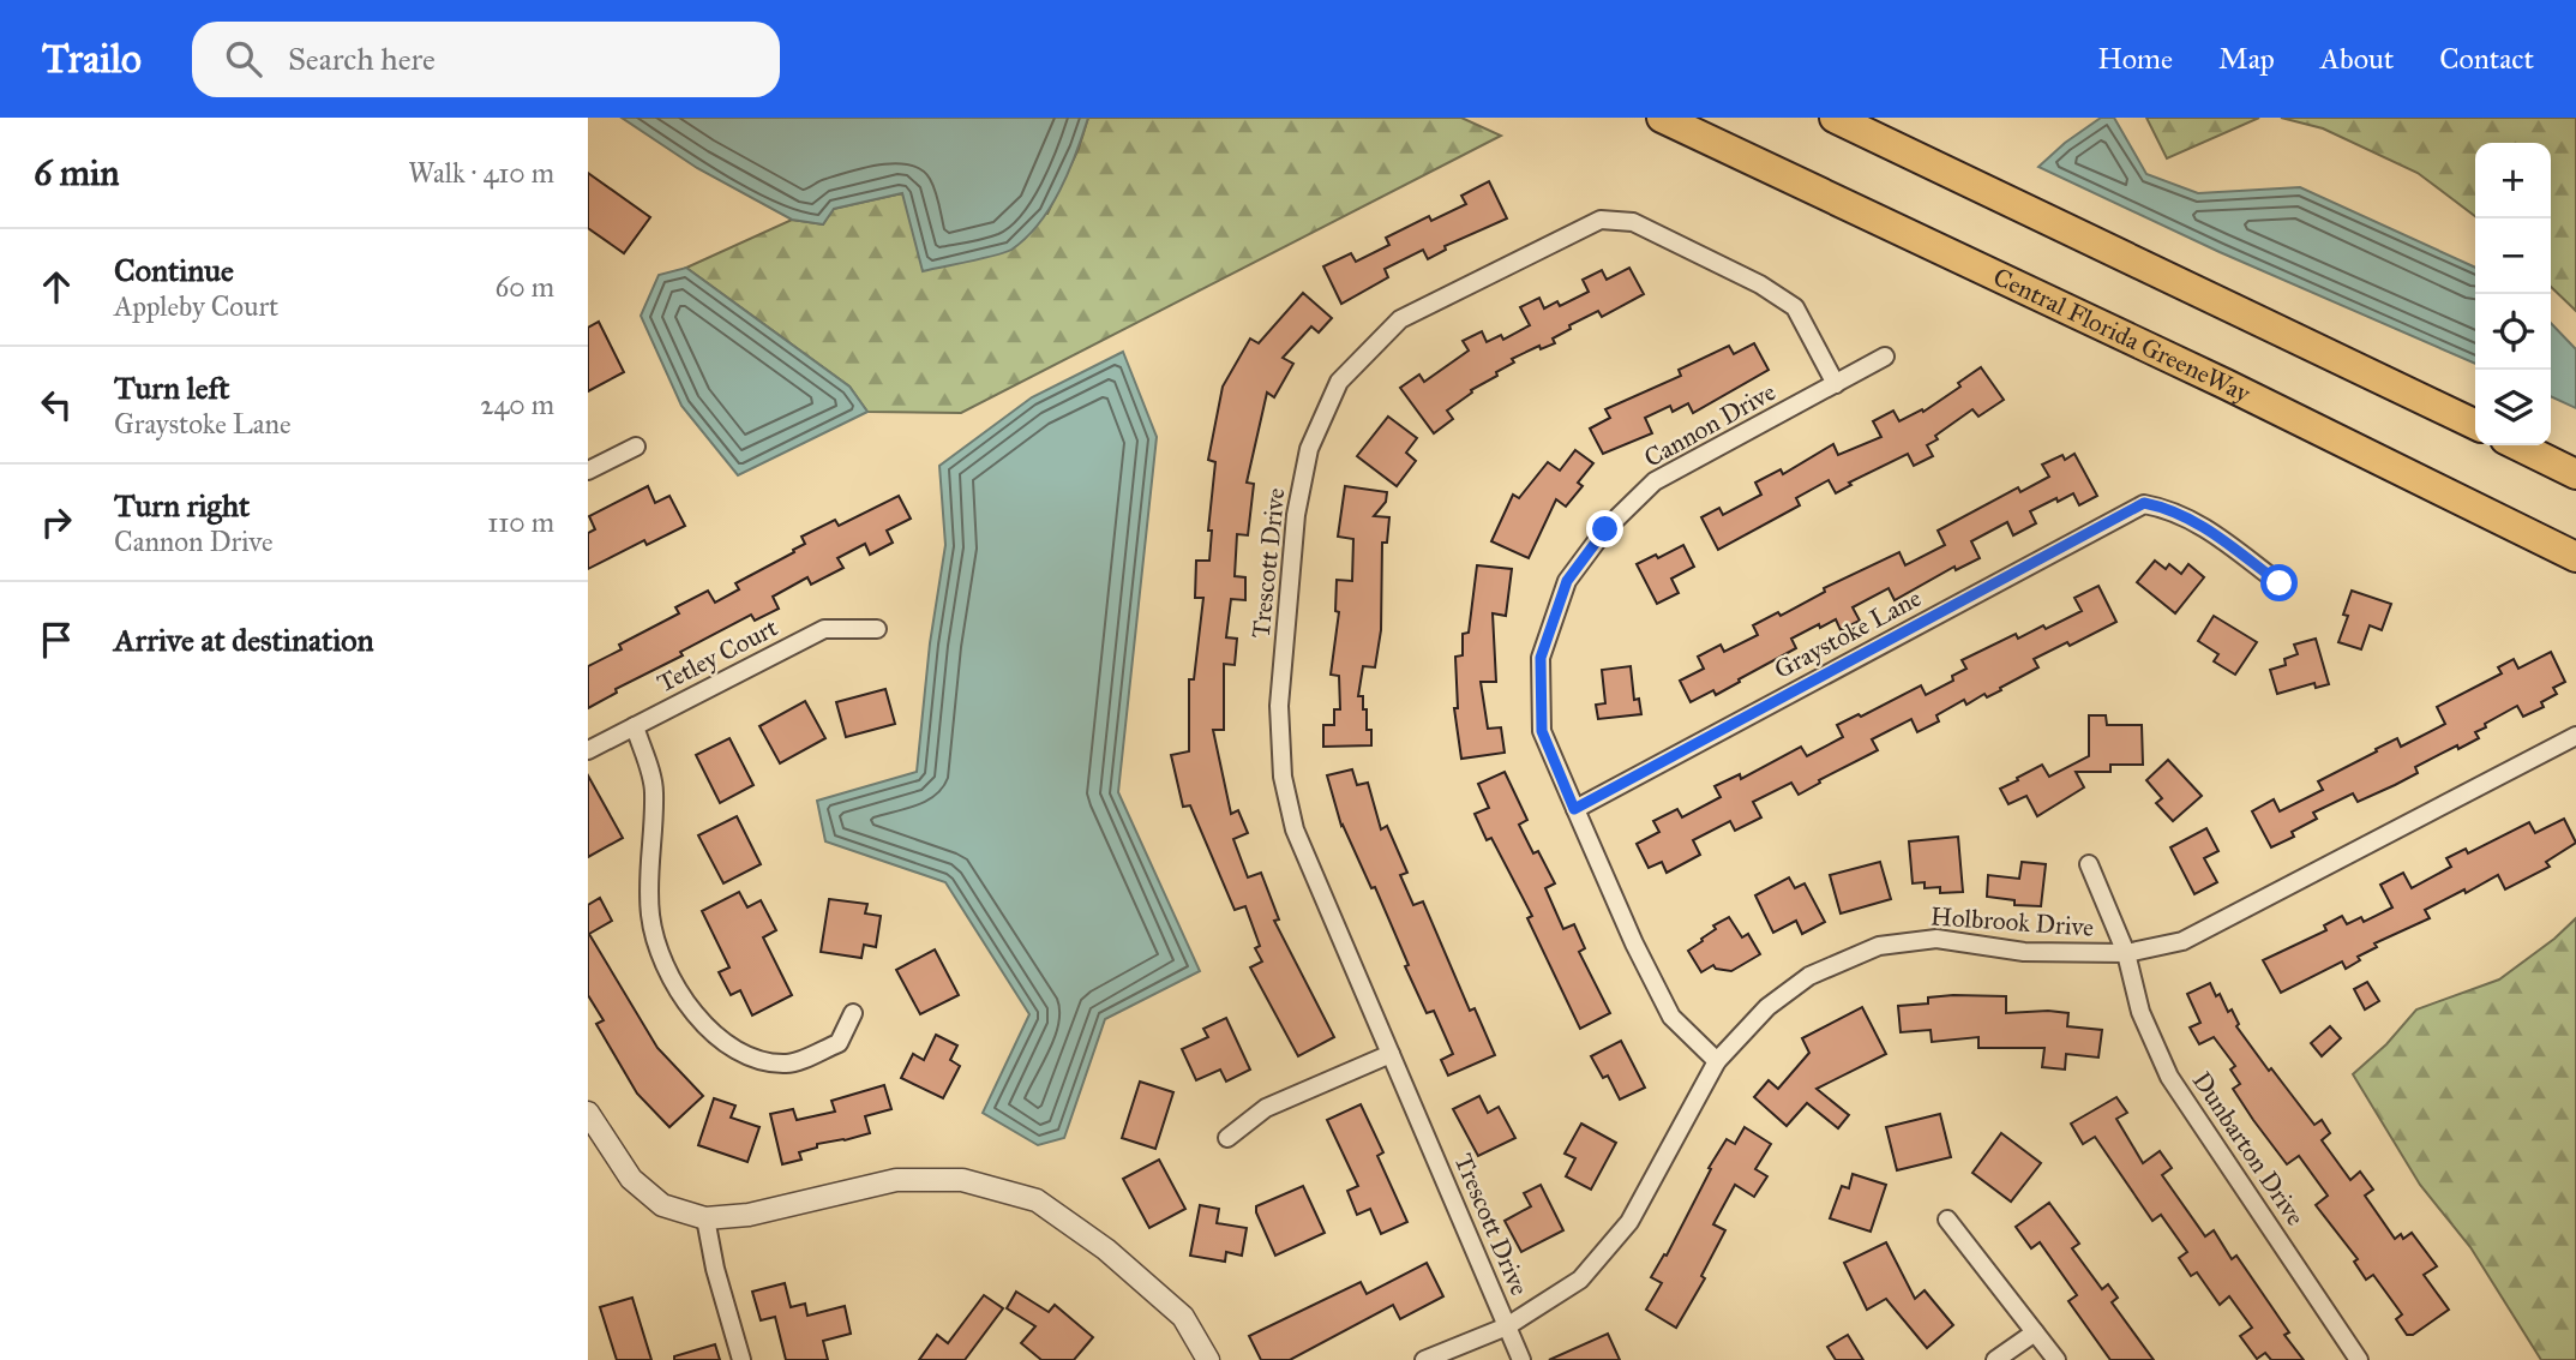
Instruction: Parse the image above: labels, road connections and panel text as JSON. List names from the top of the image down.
{
  "streets": {
    "highway": ["Central Florida GreeneWay"],
    "street": [
      "Cannon Drive",
      "Trescott Drive",
      "Graystoke Lane",
      "Tetley Court",
      "Holbrook Drive",
      "Dunbarton Drive"
    ]
  },
  "crossings": [
    ["Cannon Drive", "Trescott Drive"],
    ["Cannon Drive", "Graystoke Lane"],
    ["Cannon Drive", "Holbrook Drive"],
    ["Trescott Drive", "Holbrook Drive"],
    ["Holbrook Drive", "Dunbarton Drive"]
  ],
  "page": {
    "header": "Trailo",
    "search": "Search here",
    "nav": [
      "Home",
      "Map",
      "About",
      "Contact"
    ],
    "heading": ["6 min", "Walk · 410 m"],
    "map_buttons": ["+", "−"],
    "list": [
      ["Continue", "Appleby Court", "60 m"],
      ["Turn left", "Graystoke Lane", "240 m"],
      ["Turn right", "Cannon Drive", "110 m"],
      "Arrive at destination"
    ]
  }
}
